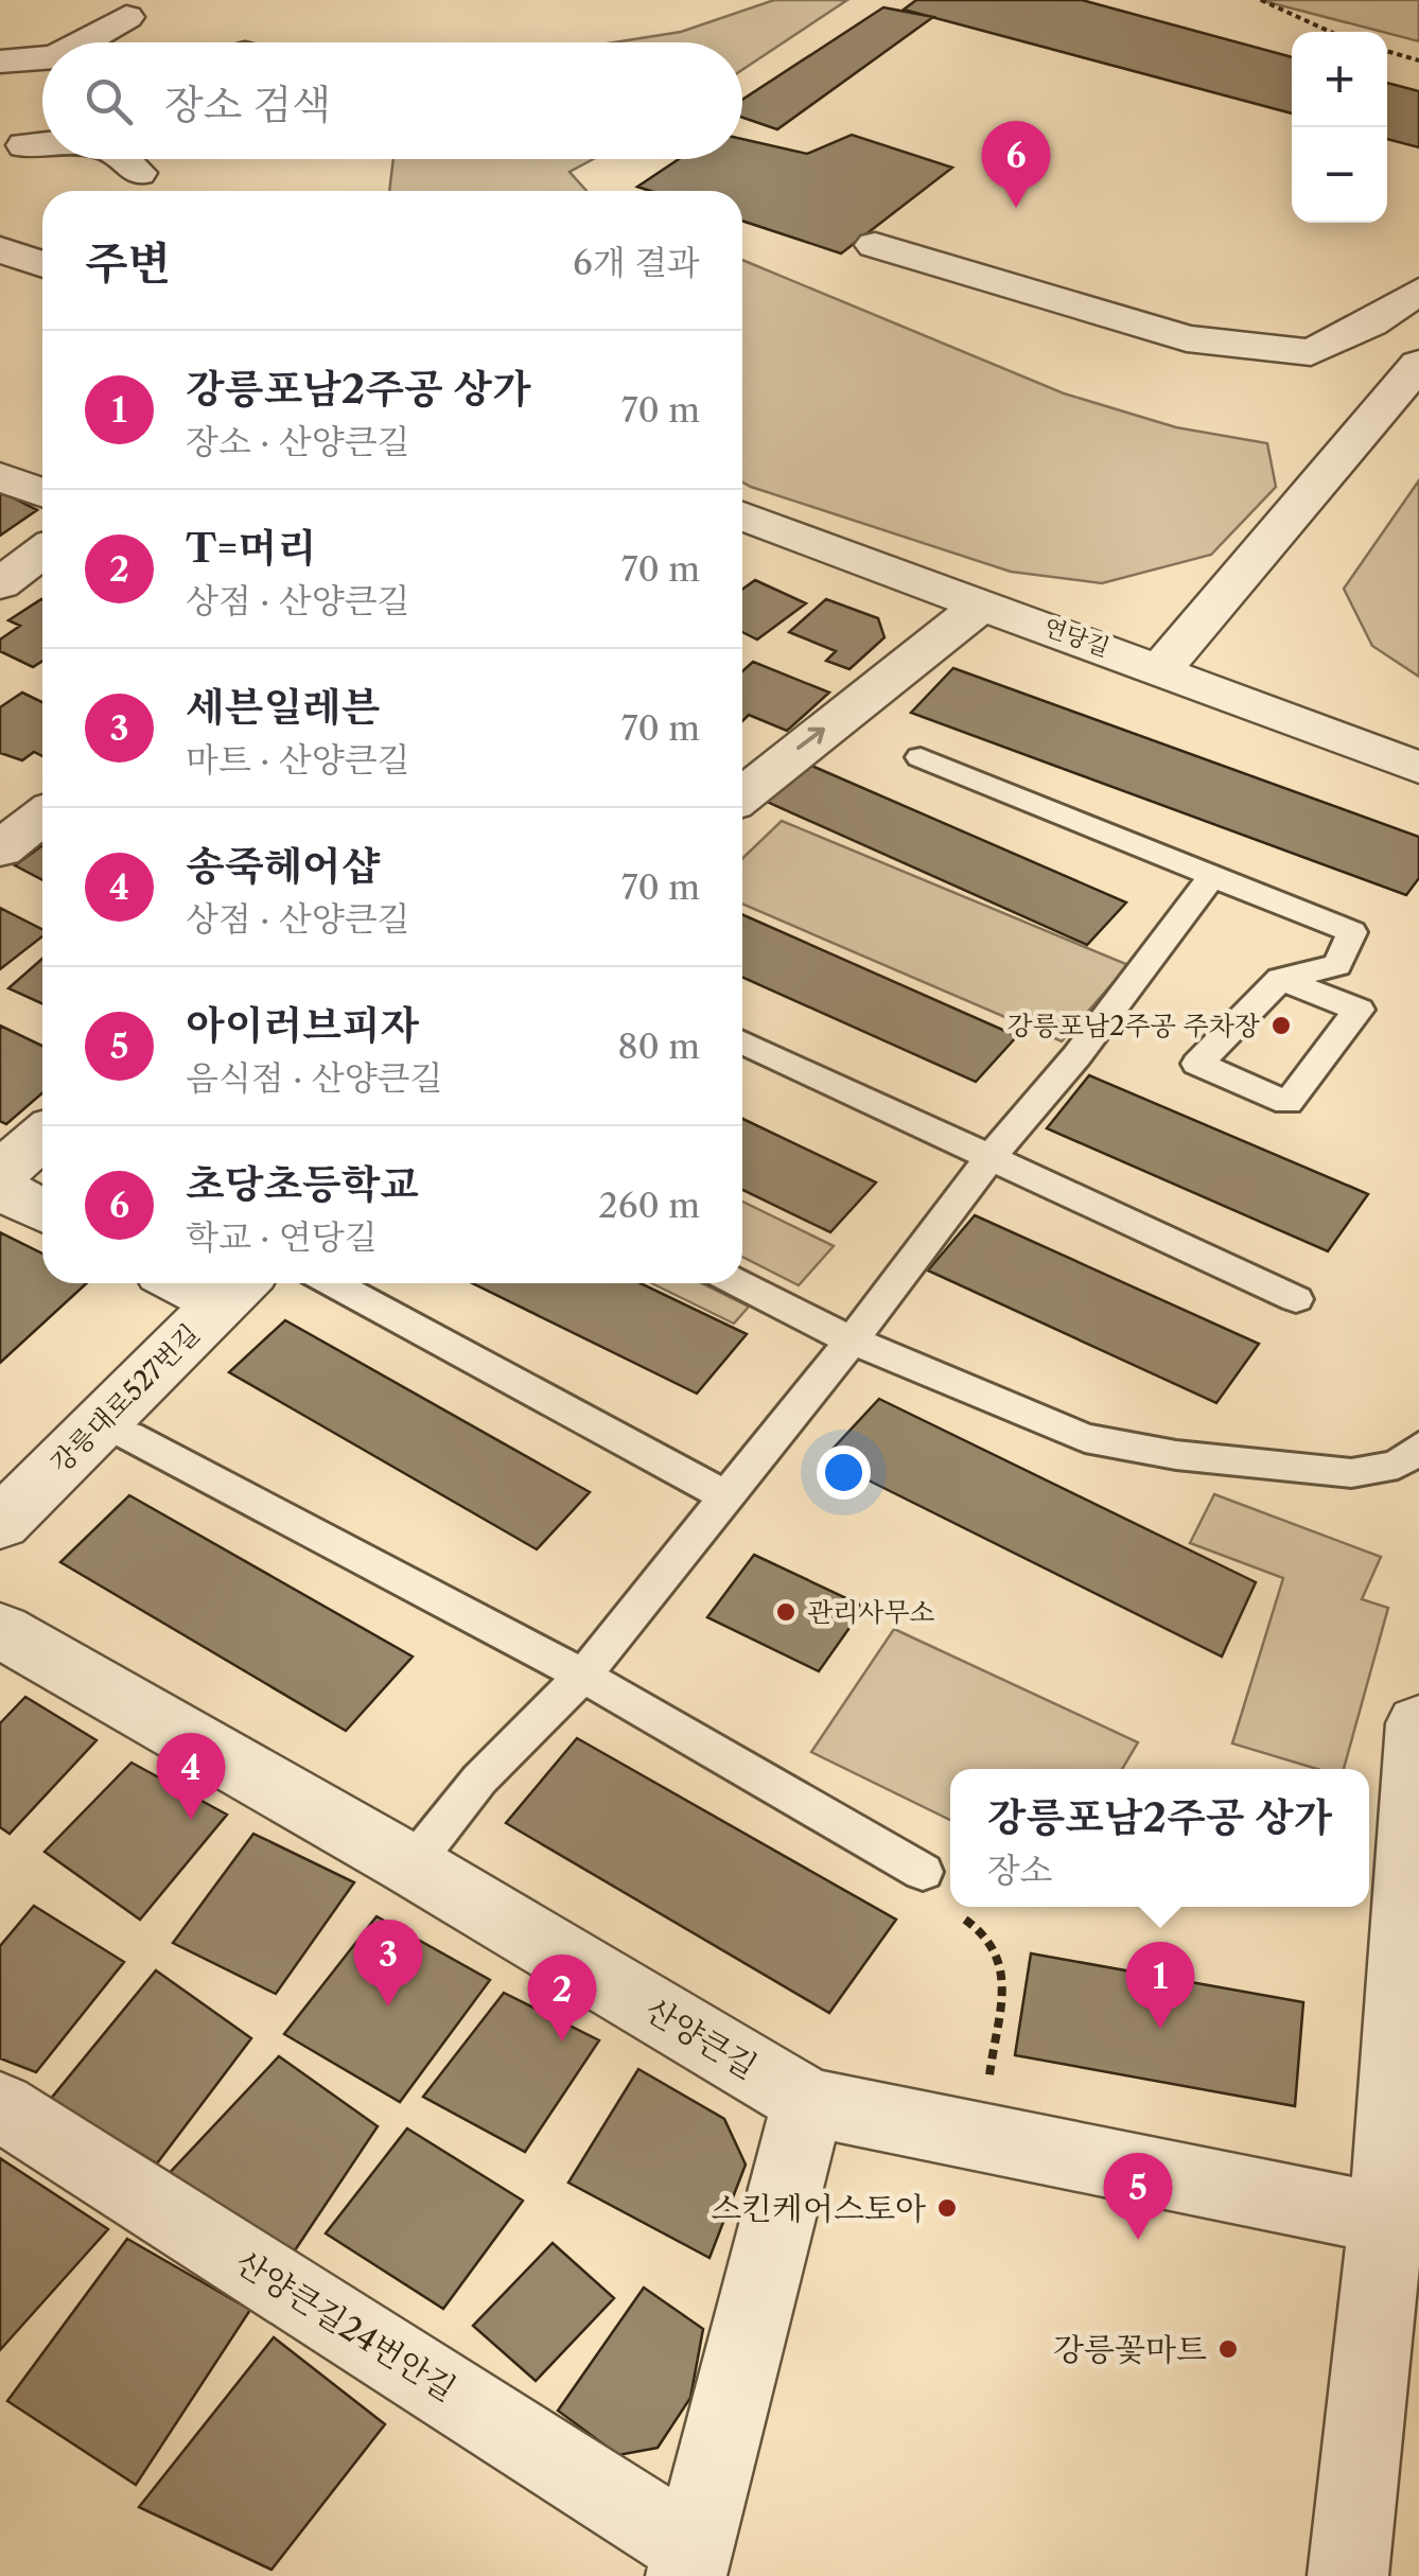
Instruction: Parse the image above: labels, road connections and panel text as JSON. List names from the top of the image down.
{
  "streets": {
    "street": [
      "연당길",
      "강릉대로527번길",
      "산양큰길",
      "산양큰길24번안길"
    ]
  },
  "places": [
    "강릉포남2주공 주차장",
    "관리사무소",
    "스킨케어스토아",
    "강릉꽃마트"
  ],
  "page": {
    "map_buttons": ["+", "−"],
    "search": "장소 검색",
    "pins": [
      "6",
      "4",
      "3",
      "1",
      "2",
      "5"
    ],
    "heading": ["주변", "6개 결과"],
    "list": [
      {
        "mark": "1",
        "name": "강릉포남2주공 상가",
        "note": "장소 · 산양큰길",
        "value": "70 m"
      },
      {
        "mark": "2",
        "name": "T=머리",
        "note": "상점 · 산양큰길",
        "value": "70 m"
      },
      {
        "mark": "3",
        "name": "세븐일레븐",
        "note": "마트 · 산양큰길",
        "value": "70 m"
      },
      {
        "mark": "4",
        "name": "송죽헤어샵",
        "note": "상점 · 산양큰길",
        "value": "70 m"
      },
      {
        "mark": "5",
        "name": "아이러브피자",
        "note": "음식점 · 산양큰길",
        "value": "80 m"
      },
      {
        "mark": "6",
        "name": "초당초등학교",
        "note": "학교 · 연당길",
        "value": "260 m"
      }
    ],
    "popup": ["강릉포남2주공 상가", "장소"]
  }
}
